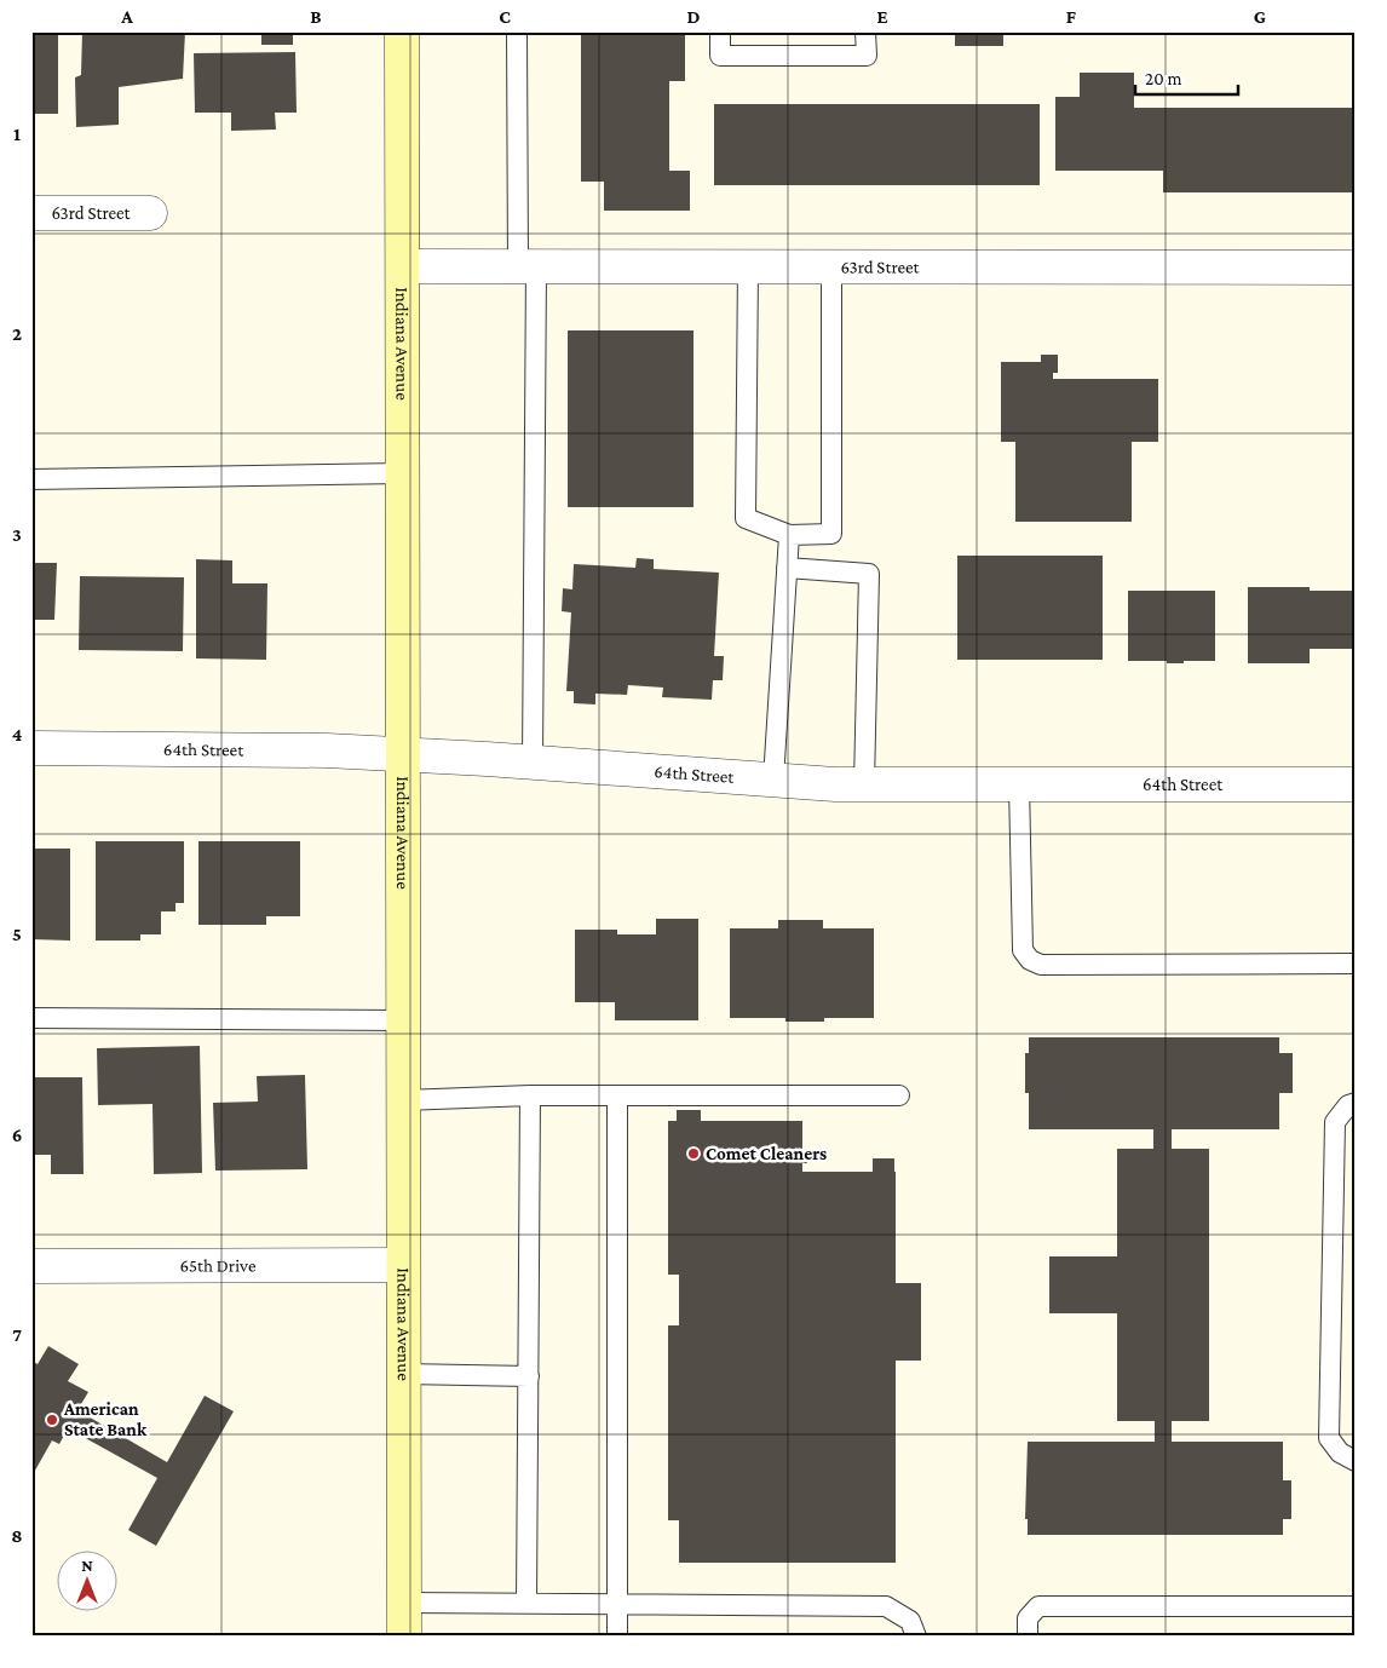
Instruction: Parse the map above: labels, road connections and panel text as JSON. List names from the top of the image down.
{
  "streets": {
    "main road": ["Indiana Avenue"],
    "street": ["63rd Street", "64th Street", "65th Drive"]
  },
  "crossings": [
    ["63rd Street", "Indiana Avenue"],
    ["Indiana Avenue", "64th Street"],
    ["Indiana Avenue", "65th Drive"]
  ],
  "places": ["Comet Cleaners", "American State Bank"],
  "scale_bar": "20 m",
  "north": "top",
  "grid": {
    "columns": [
      "A",
      "B",
      "C",
      "D",
      "E",
      "F",
      "G"
    ],
    "rows": [
      "1",
      "2",
      "3",
      "4",
      "5",
      "6",
      "7",
      "8"
    ]
  }
}
